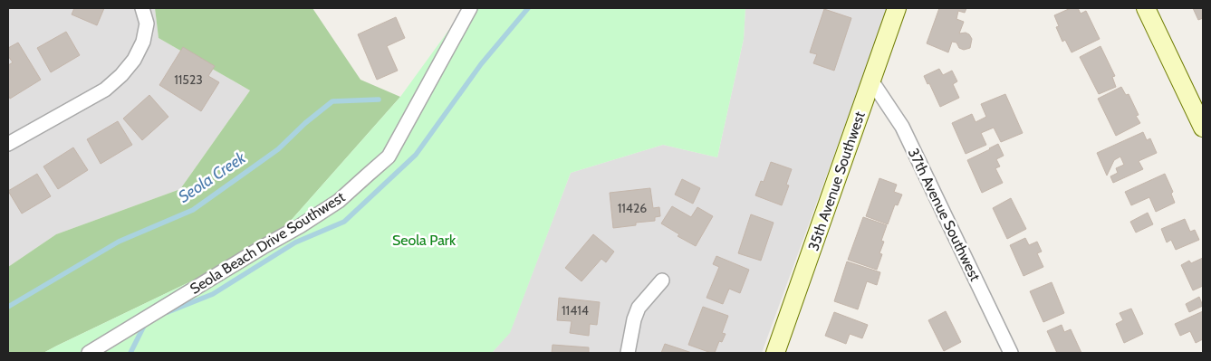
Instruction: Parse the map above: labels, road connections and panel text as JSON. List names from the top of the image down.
{
  "streets": {
    "street": ["35th Avenue Southwest", "37th Avenue Southwest", "Seola Beach Drive Southwest"]
  },
  "crossings": [
    ["35th Avenue Southwest", "37th Avenue Southwest"]
  ],
  "water": ["Seola Creek"],
  "parks": ["Seola Park"],
  "house_numbers": ["11523", "11426", "11414"]
}
